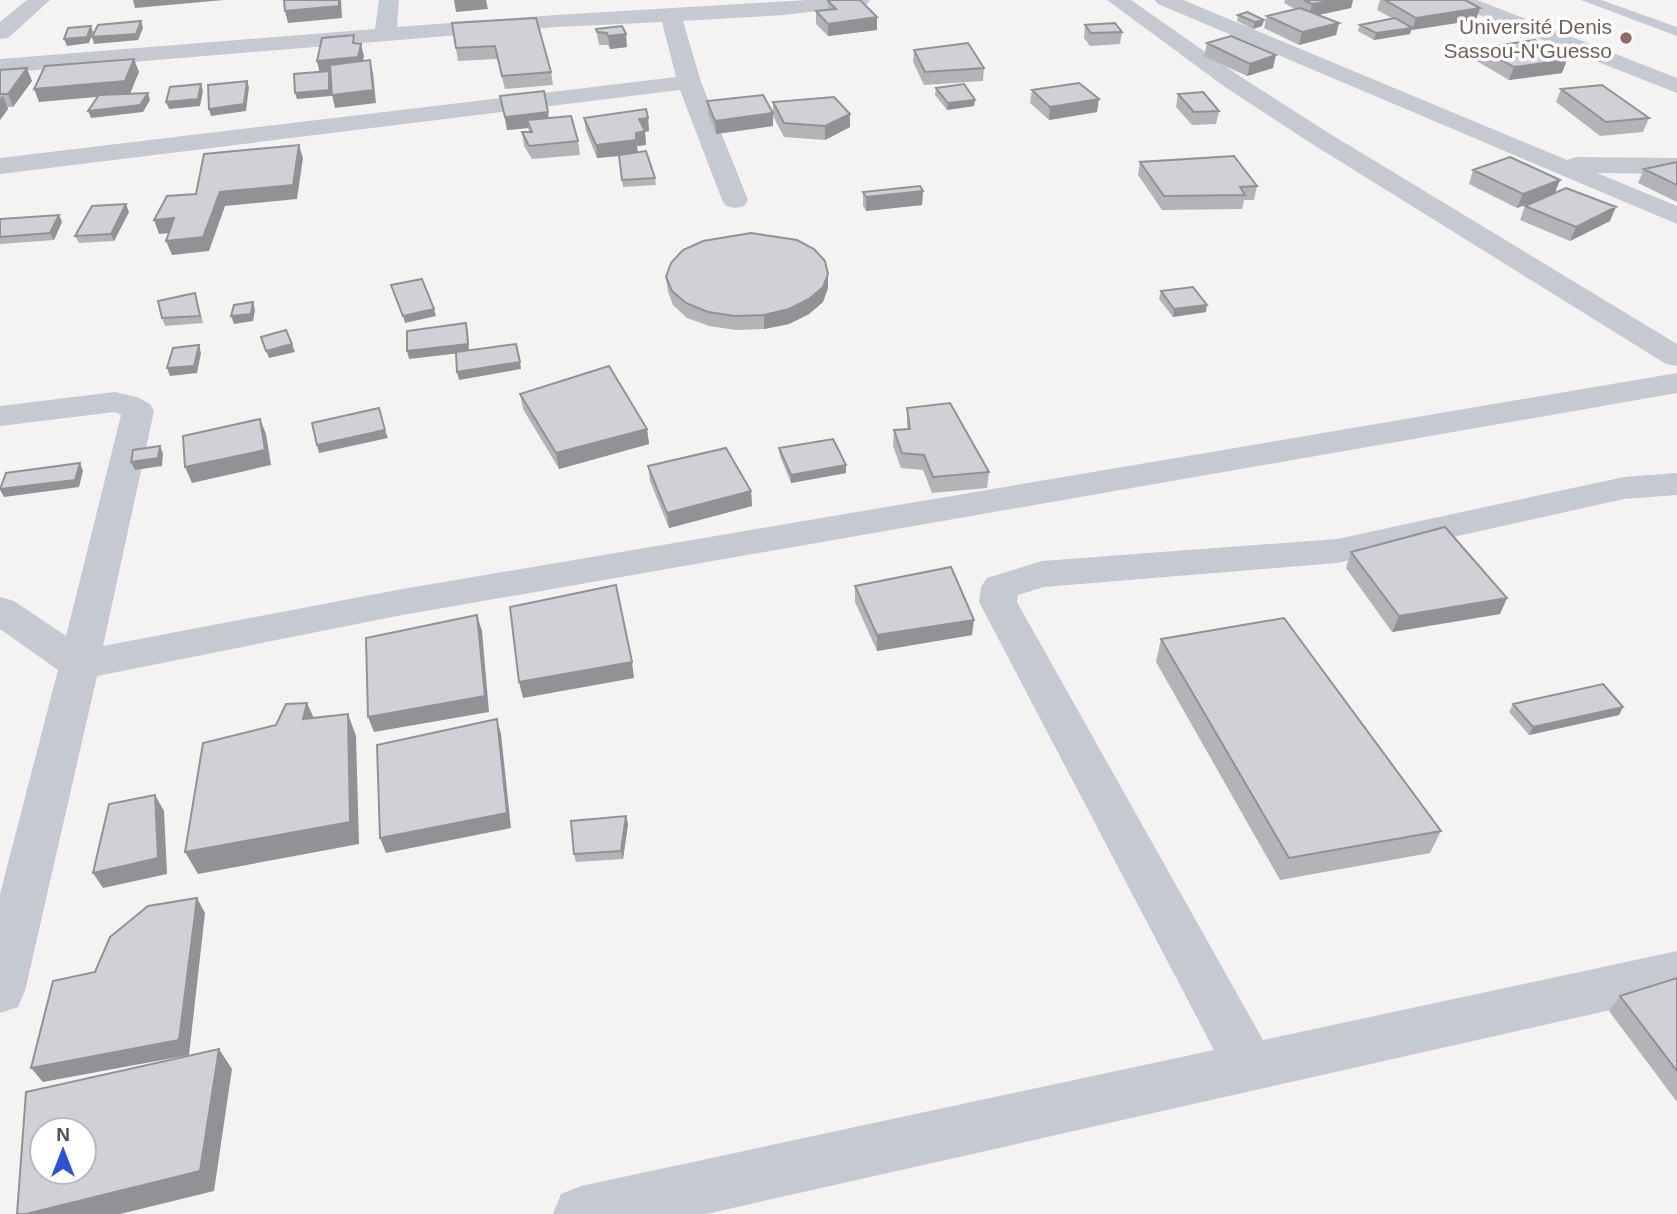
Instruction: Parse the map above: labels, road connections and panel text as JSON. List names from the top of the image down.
{
  "places": ["Université Denis Sassou-N'Guesso"],
  "north": "top"
}
